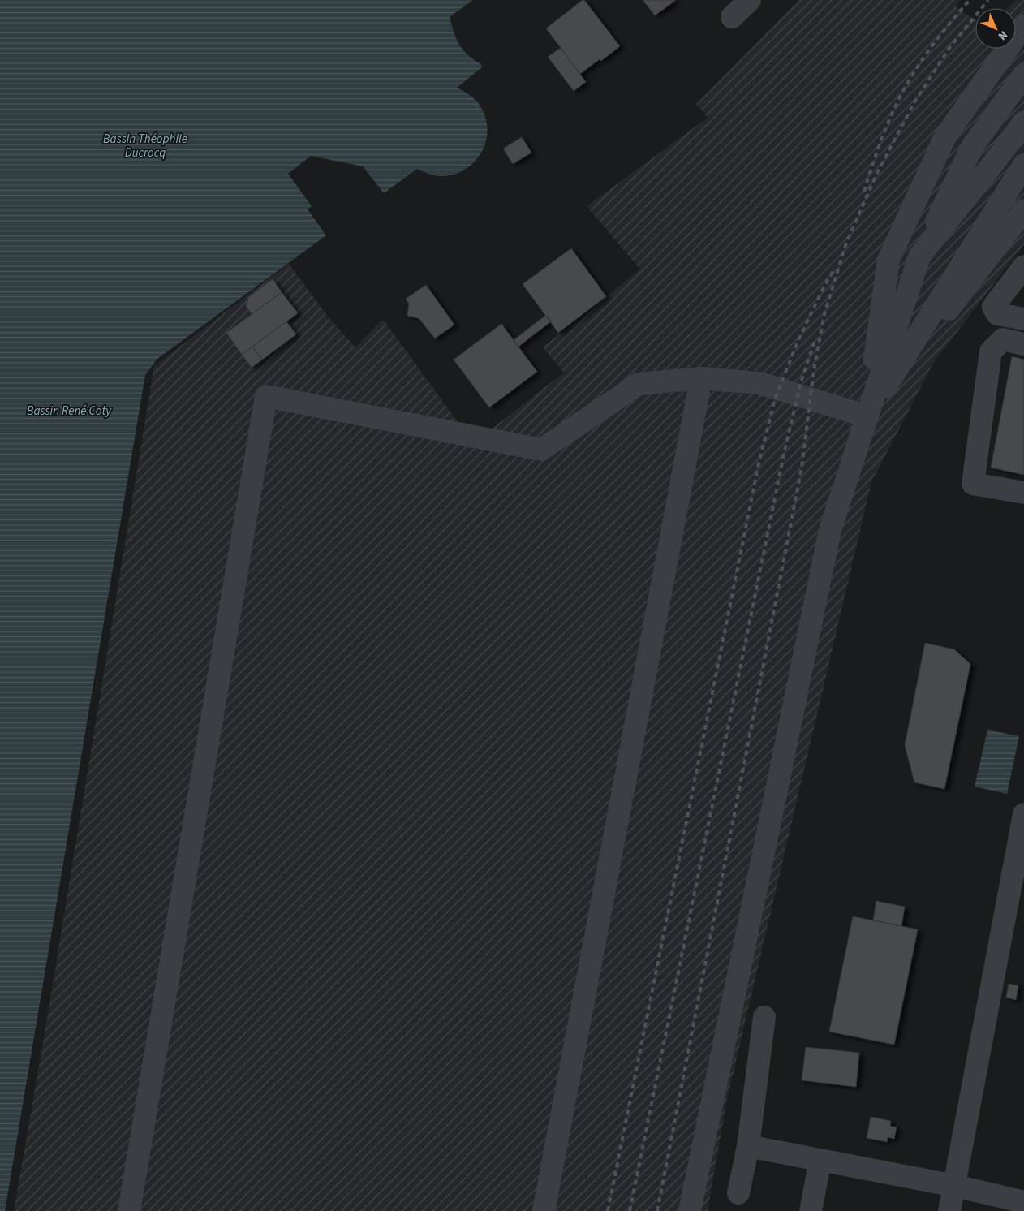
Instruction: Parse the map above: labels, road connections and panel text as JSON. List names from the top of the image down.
{
  "water": ["Bassin Théophile Ducrocq", "Bassin René Coty"],
  "north": "bottom right"
}
